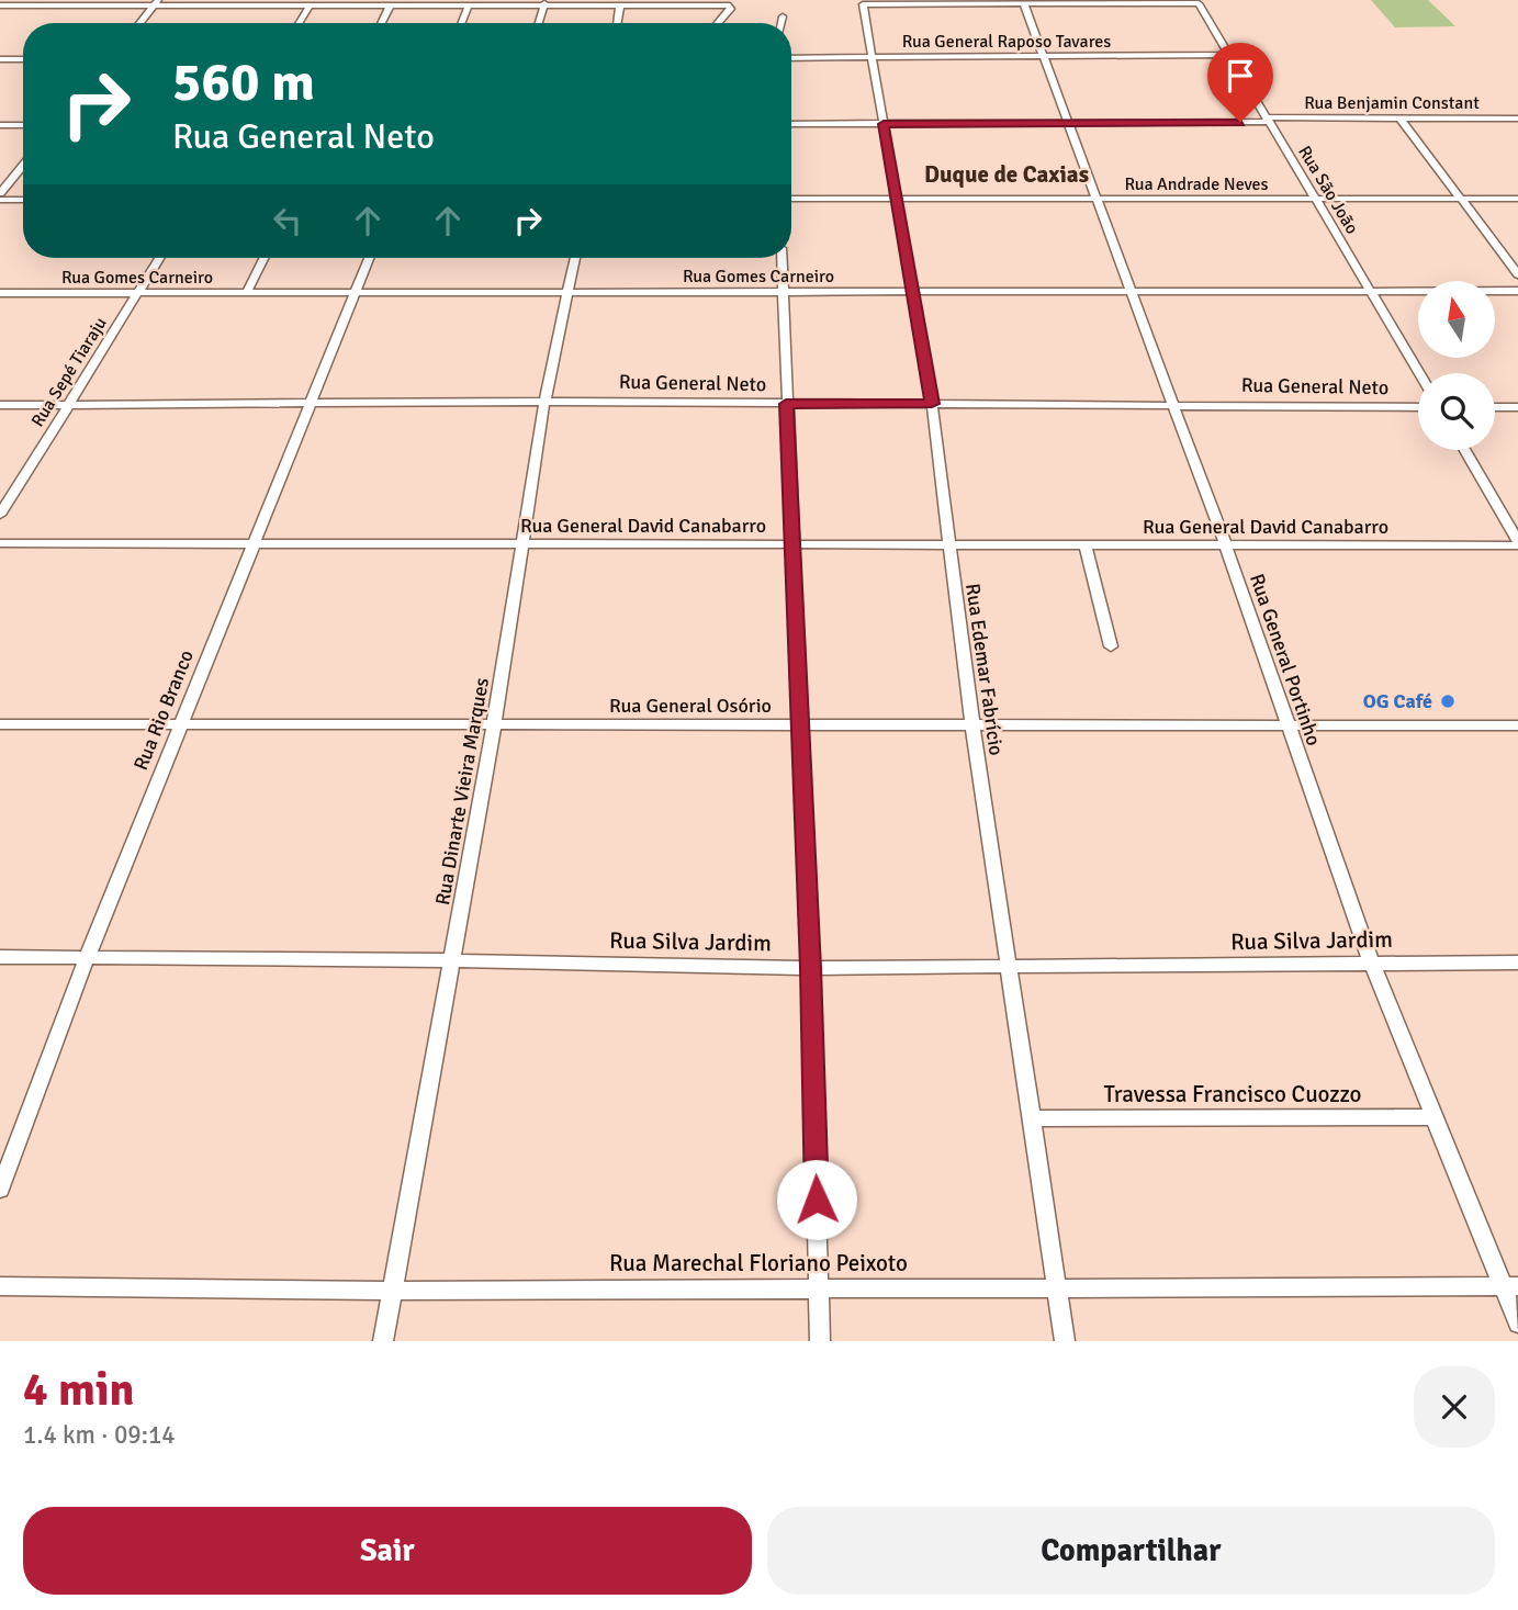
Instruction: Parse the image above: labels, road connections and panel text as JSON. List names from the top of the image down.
{
  "streets": {
    "street": [
      "Rua General Raposo Tavares",
      "Rua Benjamin Constant",
      "Rua Andrade Neves",
      "Rua São João",
      "Rua Gomes Carneiro",
      "Rua Sepé Tiaraju",
      "Rua General Neto",
      "Rua General David Canabarro",
      "Rua General Portinho",
      "Rua Edemar Fabrício",
      "Rua General Osório",
      "Rua Rio Branco",
      "Rua Dinarte Vieira Marques",
      "Rua Silva Jardim",
      "Travessa Francisco Cuozzo",
      "Rua Marechal Floriano Peixoto"
    ]
  },
  "crossings": [
    ["Rua General Raposo Tavares", "Rua São João"],
    ["Rua General Raposo Tavares", "Rua General Portinho"],
    ["Rua General Raposo Tavares", "Rua Edemar Fabrício"],
    ["Rua Benjamin Constant", "Rua São João"],
    ["Rua Benjamin Constant", "Rua General Portinho"],
    ["Rua Benjamin Constant", "Rua Edemar Fabrício"],
    ["Rua Andrade Neves", "Rua São João"],
    ["Rua Andrade Neves", "Rua General Portinho"],
    ["Rua Andrade Neves", "Rua Edemar Fabrício"],
    ["Rua São João", "Rua Gomes Carneiro"],
    ["Rua São João", "Rua General Portinho"],
    ["Rua São João", "Rua Edemar Fabrício"],
    ["Rua Gomes Carneiro", "Rua Sepé Tiaraju"],
    ["Rua Gomes Carneiro", "Rua General Portinho"],
    ["Rua Gomes Carneiro", "Rua Edemar Fabrício"],
    ["Rua Gomes Carneiro", "Rua Rio Branco"],
    ["Rua Gomes Carneiro", "Rua Dinarte Vieira Marques"],
    ["Rua Sepé Tiaraju", "Rua General Neto"],
    ["Rua General Neto", "Rua General Portinho"],
    ["Rua General Neto", "Rua Edemar Fabrício"],
    ["Rua General Neto", "Rua Rio Branco"],
    ["Rua General Neto", "Rua Dinarte Vieira Marques"],
    ["Rua General David Canabarro", "Rua General Portinho"],
    ["Rua General David Canabarro", "Rua Edemar Fabrício"],
    ["Rua General David Canabarro", "Rua Rio Branco"],
    ["Rua General David Canabarro", "Rua Dinarte Vieira Marques"],
    ["Rua General Portinho", "Rua Edemar Fabrício"],
    ["Rua General Portinho", "Rua General Osório"],
    ["Rua General Portinho", "Rua Silva Jardim"],
    ["Rua General Portinho", "Travessa Francisco Cuozzo"],
    ["Rua General Portinho", "Rua Marechal Floriano Peixoto"],
    ["Rua Edemar Fabrício", "Rua General Osório"],
    ["Rua Edemar Fabrício", "Rua Silva Jardim"],
    ["Rua Edemar Fabrício", "Travessa Francisco Cuozzo"],
    ["Rua Edemar Fabrício", "Rua Marechal Floriano Peixoto"],
    ["Rua General Osório", "Rua Rio Branco"],
    ["Rua General Osório", "Rua Dinarte Vieira Marques"],
    ["Rua Rio Branco", "Rua Silva Jardim"],
    ["Rua Dinarte Vieira Marques", "Rua Silva Jardim"],
    ["Rua Dinarte Vieira Marques", "Rua Marechal Floriano Peixoto"]
  ],
  "districts": ["Duque de Caxias"],
  "places": ["OG Café"],
  "north": "top",
  "page": {
    "turn": ["560 m", "Rua General Neto"],
    "heading": ["4 min", "1.4 km · 09:14"],
    "buttons": ["Sair", "Compartilhar"]
  }
}
